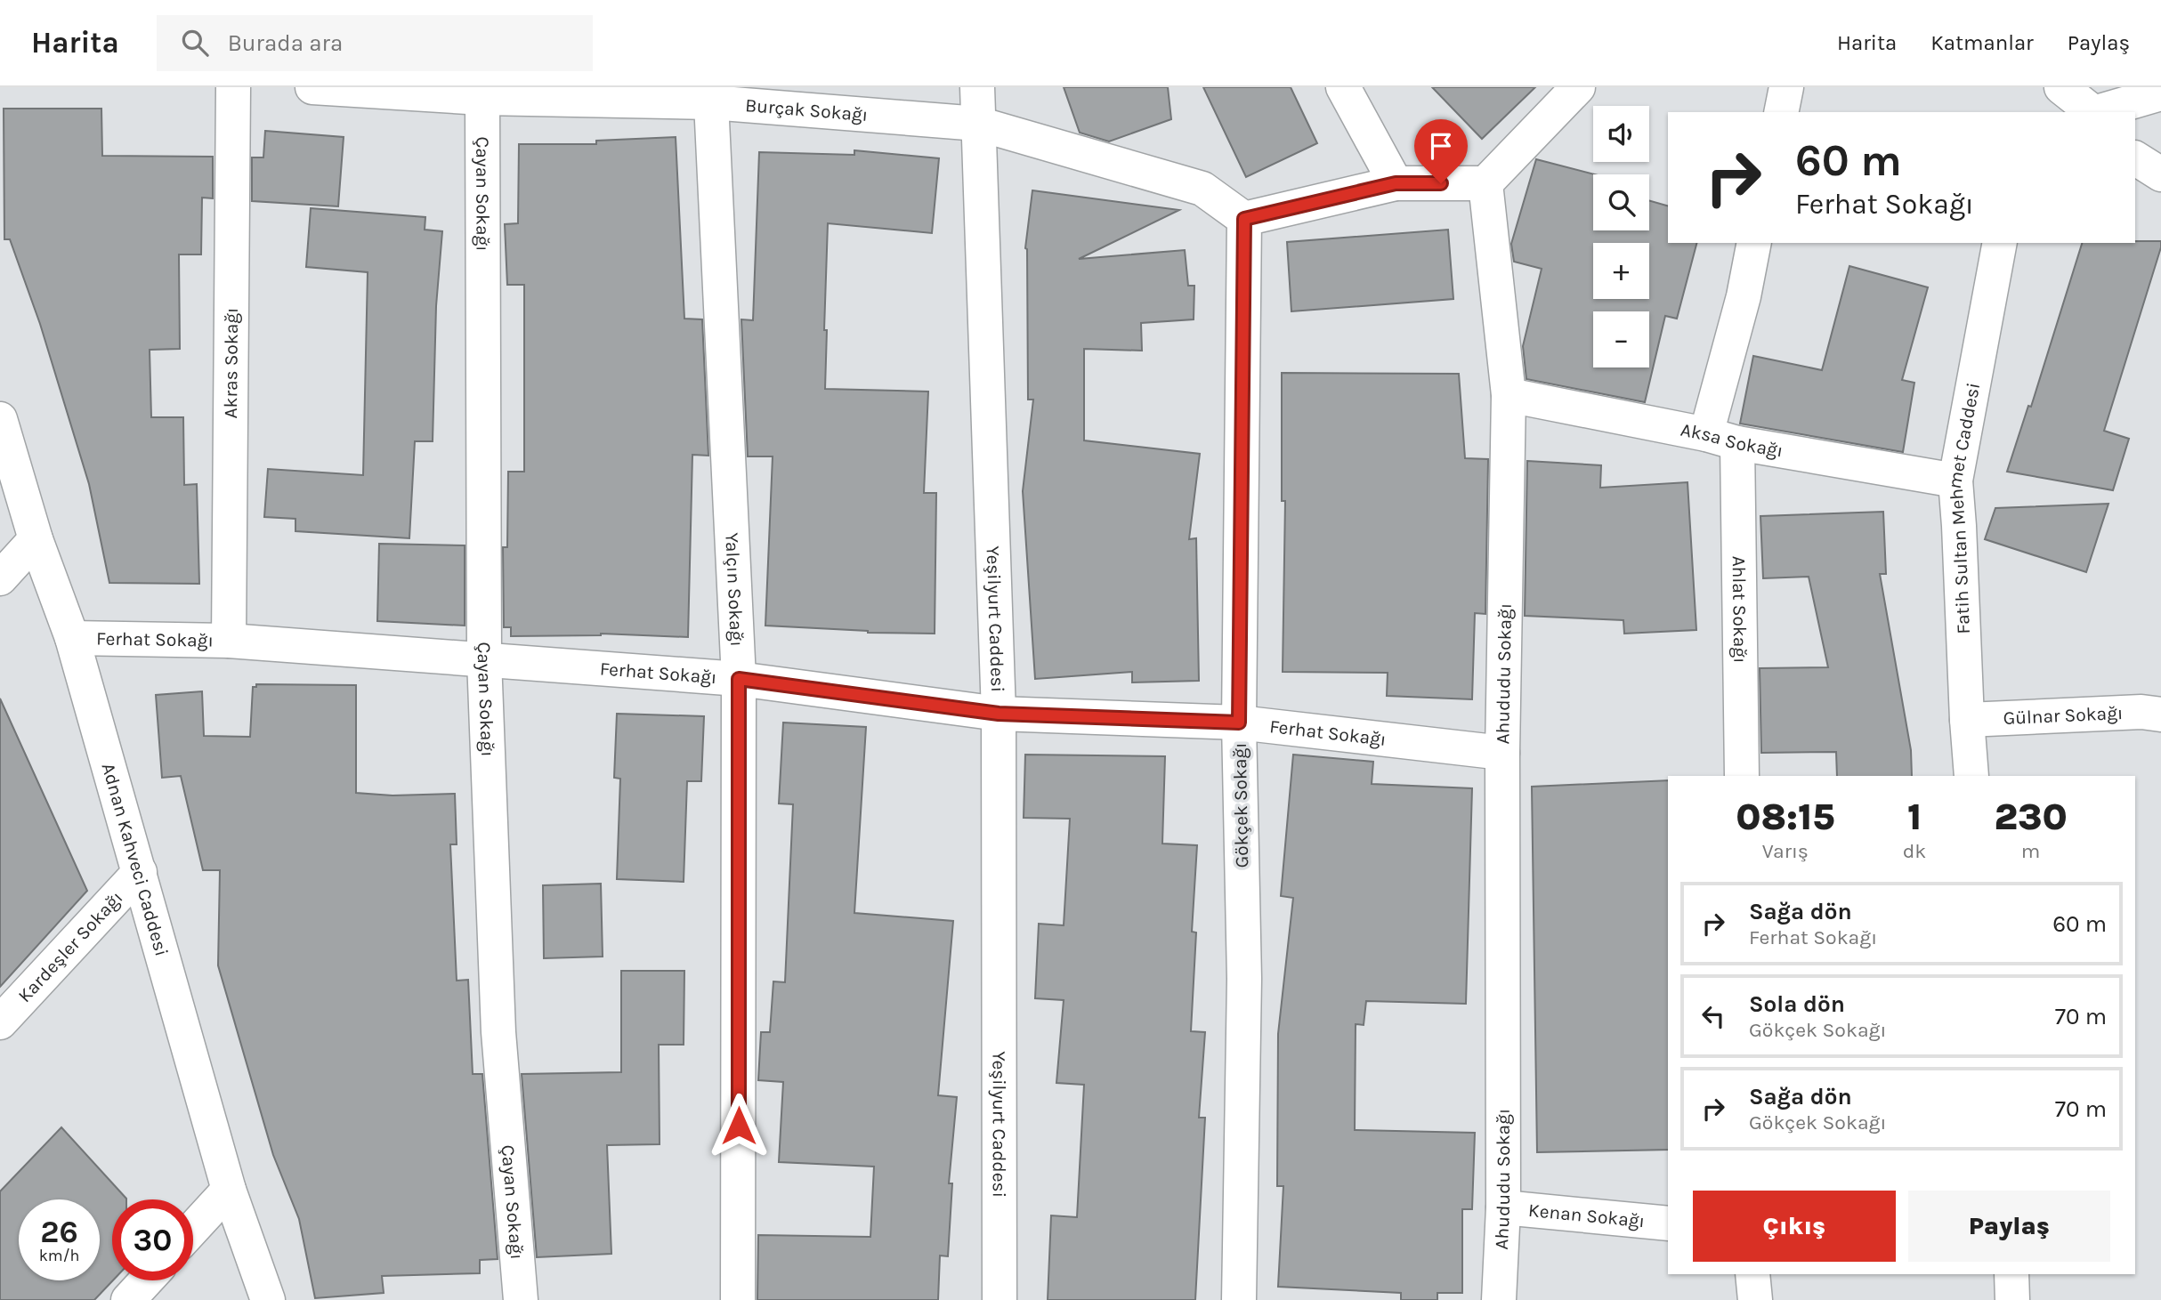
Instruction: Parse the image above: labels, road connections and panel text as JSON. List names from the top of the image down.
{
  "streets": {
    "street": [
      "Burçak Sokağı",
      "Çayan Sokağı",
      "Akras Sokağı",
      "Aksa Sokağı",
      "Fatih Sultan Mehmet Caddesi",
      "Yalçın Sokağı",
      "Ahlat Sokağı",
      "Yeşilyurt Caddesi",
      "Ferhat Sokağı",
      "Ahududu Sokağı",
      "Gülnar Sokağı",
      "Gökçek Sokağı",
      "Adnan Kahveci Caddesi",
      "Kardeşler Sokağı",
      "Kenan Sokağı"
    ]
  },
  "crossings": [
    ["Burçak Sokağı", "Çayan Sokağı"],
    ["Burçak Sokağı", "Yalçın Sokağı"],
    ["Burçak Sokağı", "Yeşilyurt Caddesi"],
    ["Burçak Sokağı", "Gökçek Sokağı"],
    ["Çayan Sokağı", "Ferhat Sokağı"],
    ["Akras Sokağı", "Ferhat Sokağı"],
    ["Aksa Sokağı", "Fatih Sultan Mehmet Caddesi"],
    ["Aksa Sokağı", "Ahlat Sokağı"],
    ["Aksa Sokağı", "Ahududu Sokağı"],
    ["Fatih Sultan Mehmet Caddesi", "Gülnar Sokağı"],
    ["Yalçın Sokağı", "Ferhat Sokağı"],
    ["Yeşilyurt Caddesi", "Ferhat Sokağı"],
    ["Ferhat Sokağı", "Ahududu Sokağı"],
    ["Ferhat Sokağı", "Gökçek Sokağı"],
    ["Ferhat Sokağı", "Adnan Kahveci Caddesi"],
    ["Ahududu Sokağı", "Kenan Sokağı"],
    ["Adnan Kahveci Caddesi", "Kardeşler Sokağı"]
  ],
  "page": {
    "header": "Harita",
    "search": "Burada ara",
    "nav": ["Harita", "Katmanlar", "Paylaş"],
    "map_buttons": ["+", "−"],
    "turn": ["60 m", "Ferhat Sokağı"],
    "eta": [
      "08:15",
      "Varış",
      "1",
      "dk",
      "230",
      "m"
    ],
    "list": [
      {
        "name": "Sağa dön",
        "note": "Ferhat Sokağı",
        "value": "60 m"
      },
      {
        "name": "Sola dön",
        "note": "Gökçek Sokağı",
        "value": "70 m"
      },
      {
        "name": "Sağa dön",
        "note": "Gökçek Sokağı",
        "value": "70 m"
      }
    ],
    "buttons": ["Çıkış", "Paylaş"],
    "speed": "26 km/h",
    "limit": "30"
  }
}
